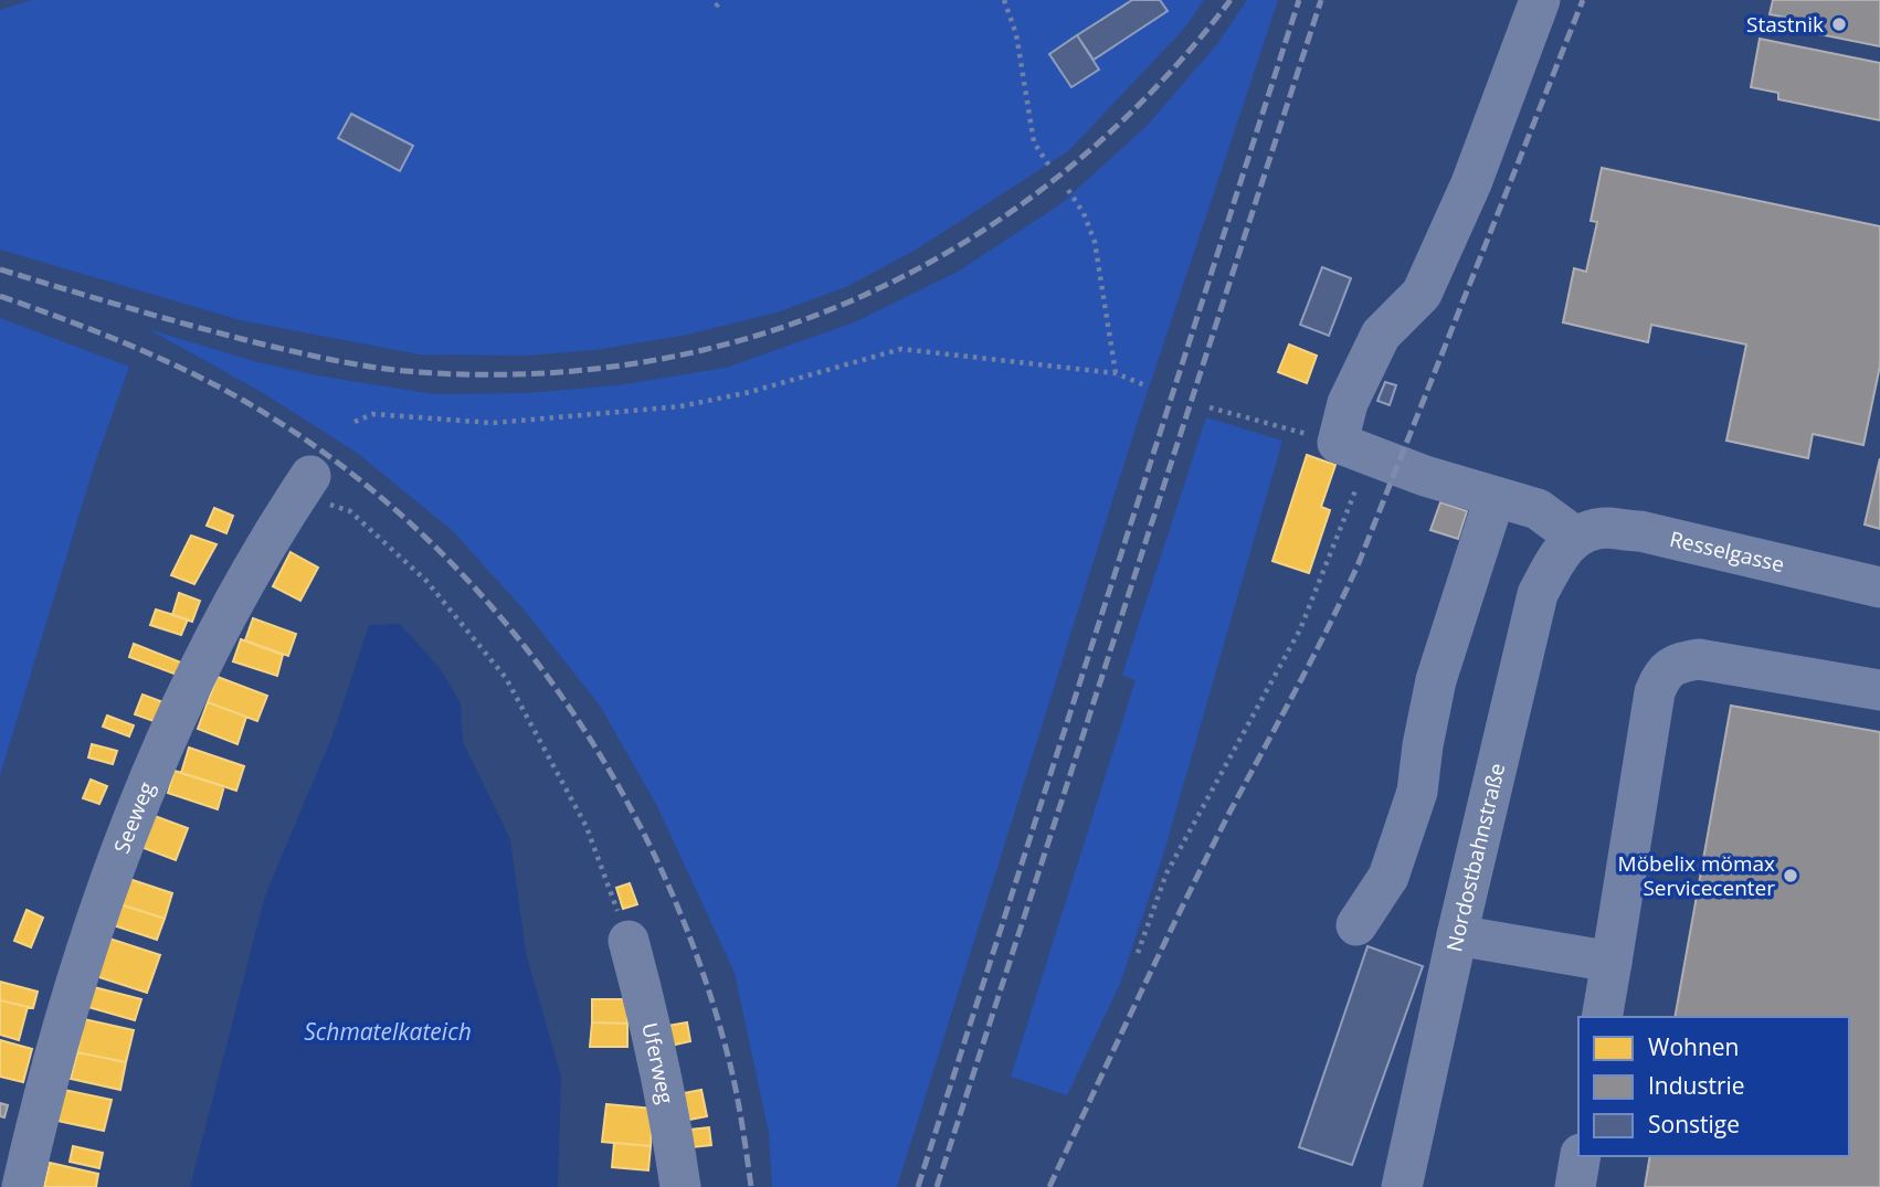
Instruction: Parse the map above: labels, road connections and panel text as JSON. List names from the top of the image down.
{
  "streets": {
    "street": [
      "Resselgasse",
      "Seeweg",
      "Nordostbahnstraße",
      "Uferweg"
    ]
  },
  "crossings": [
    ["Resselgasse", "Nordostbahnstraße"]
  ],
  "water": ["Schmatelkateich"],
  "places": ["Stastnik", "Möbelix mömax Servicecenter"],
  "legend": ["Wohnen", "Industrie", "Sonstige"]
}
